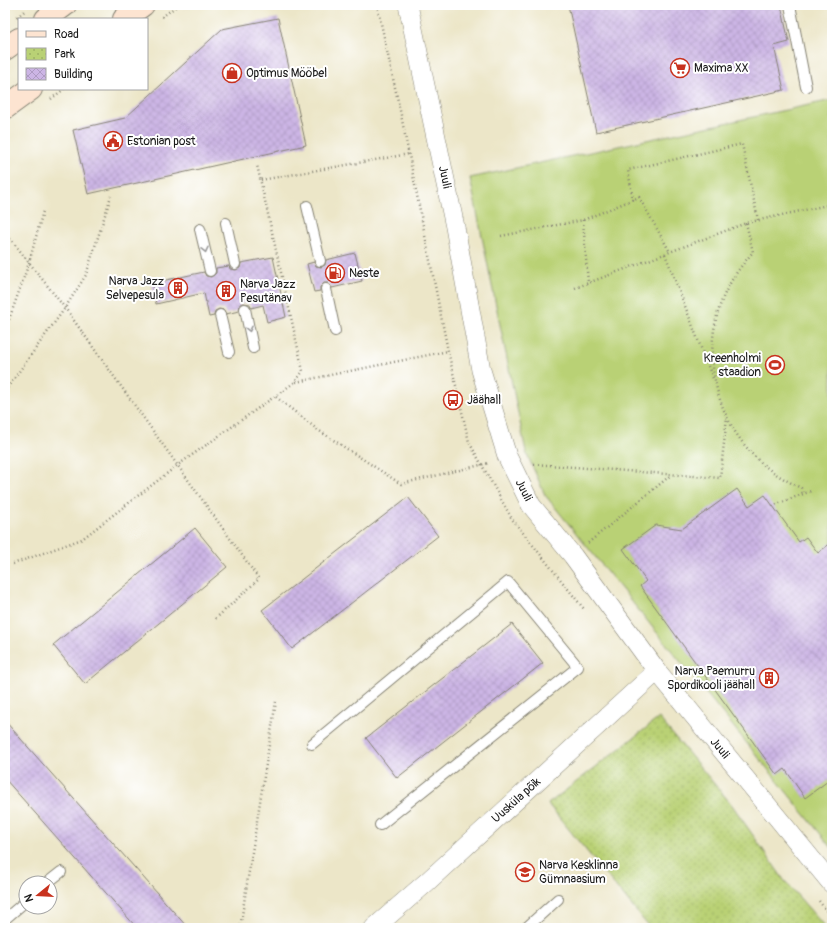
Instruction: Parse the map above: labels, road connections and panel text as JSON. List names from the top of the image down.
{
  "streets": {
    "street": ["Juuli", "Uusküla põik"]
  },
  "crossings": [
    ["Juuli", "Uusküla põik"]
  ],
  "places": {
    "supermarket": ["Maxima XX"],
    "shop": ["Optimus Mööbel"],
    "public building": ["Estonian post"],
    "fuel station": ["Neste"],
    "building": ["Narva Jazz Selvepesula", "Narva Jazz Pesutänav", "Narva Paemurru Spordikooli jäähall"],
    "sports": ["Kreenholmi staadion"],
    "bus stop": ["Jäähall"],
    "school or university": ["Narva Kesklinna Gümnaasium"]
  },
  "legend": ["Road", "Park", "Building"],
  "north": "left"
}
